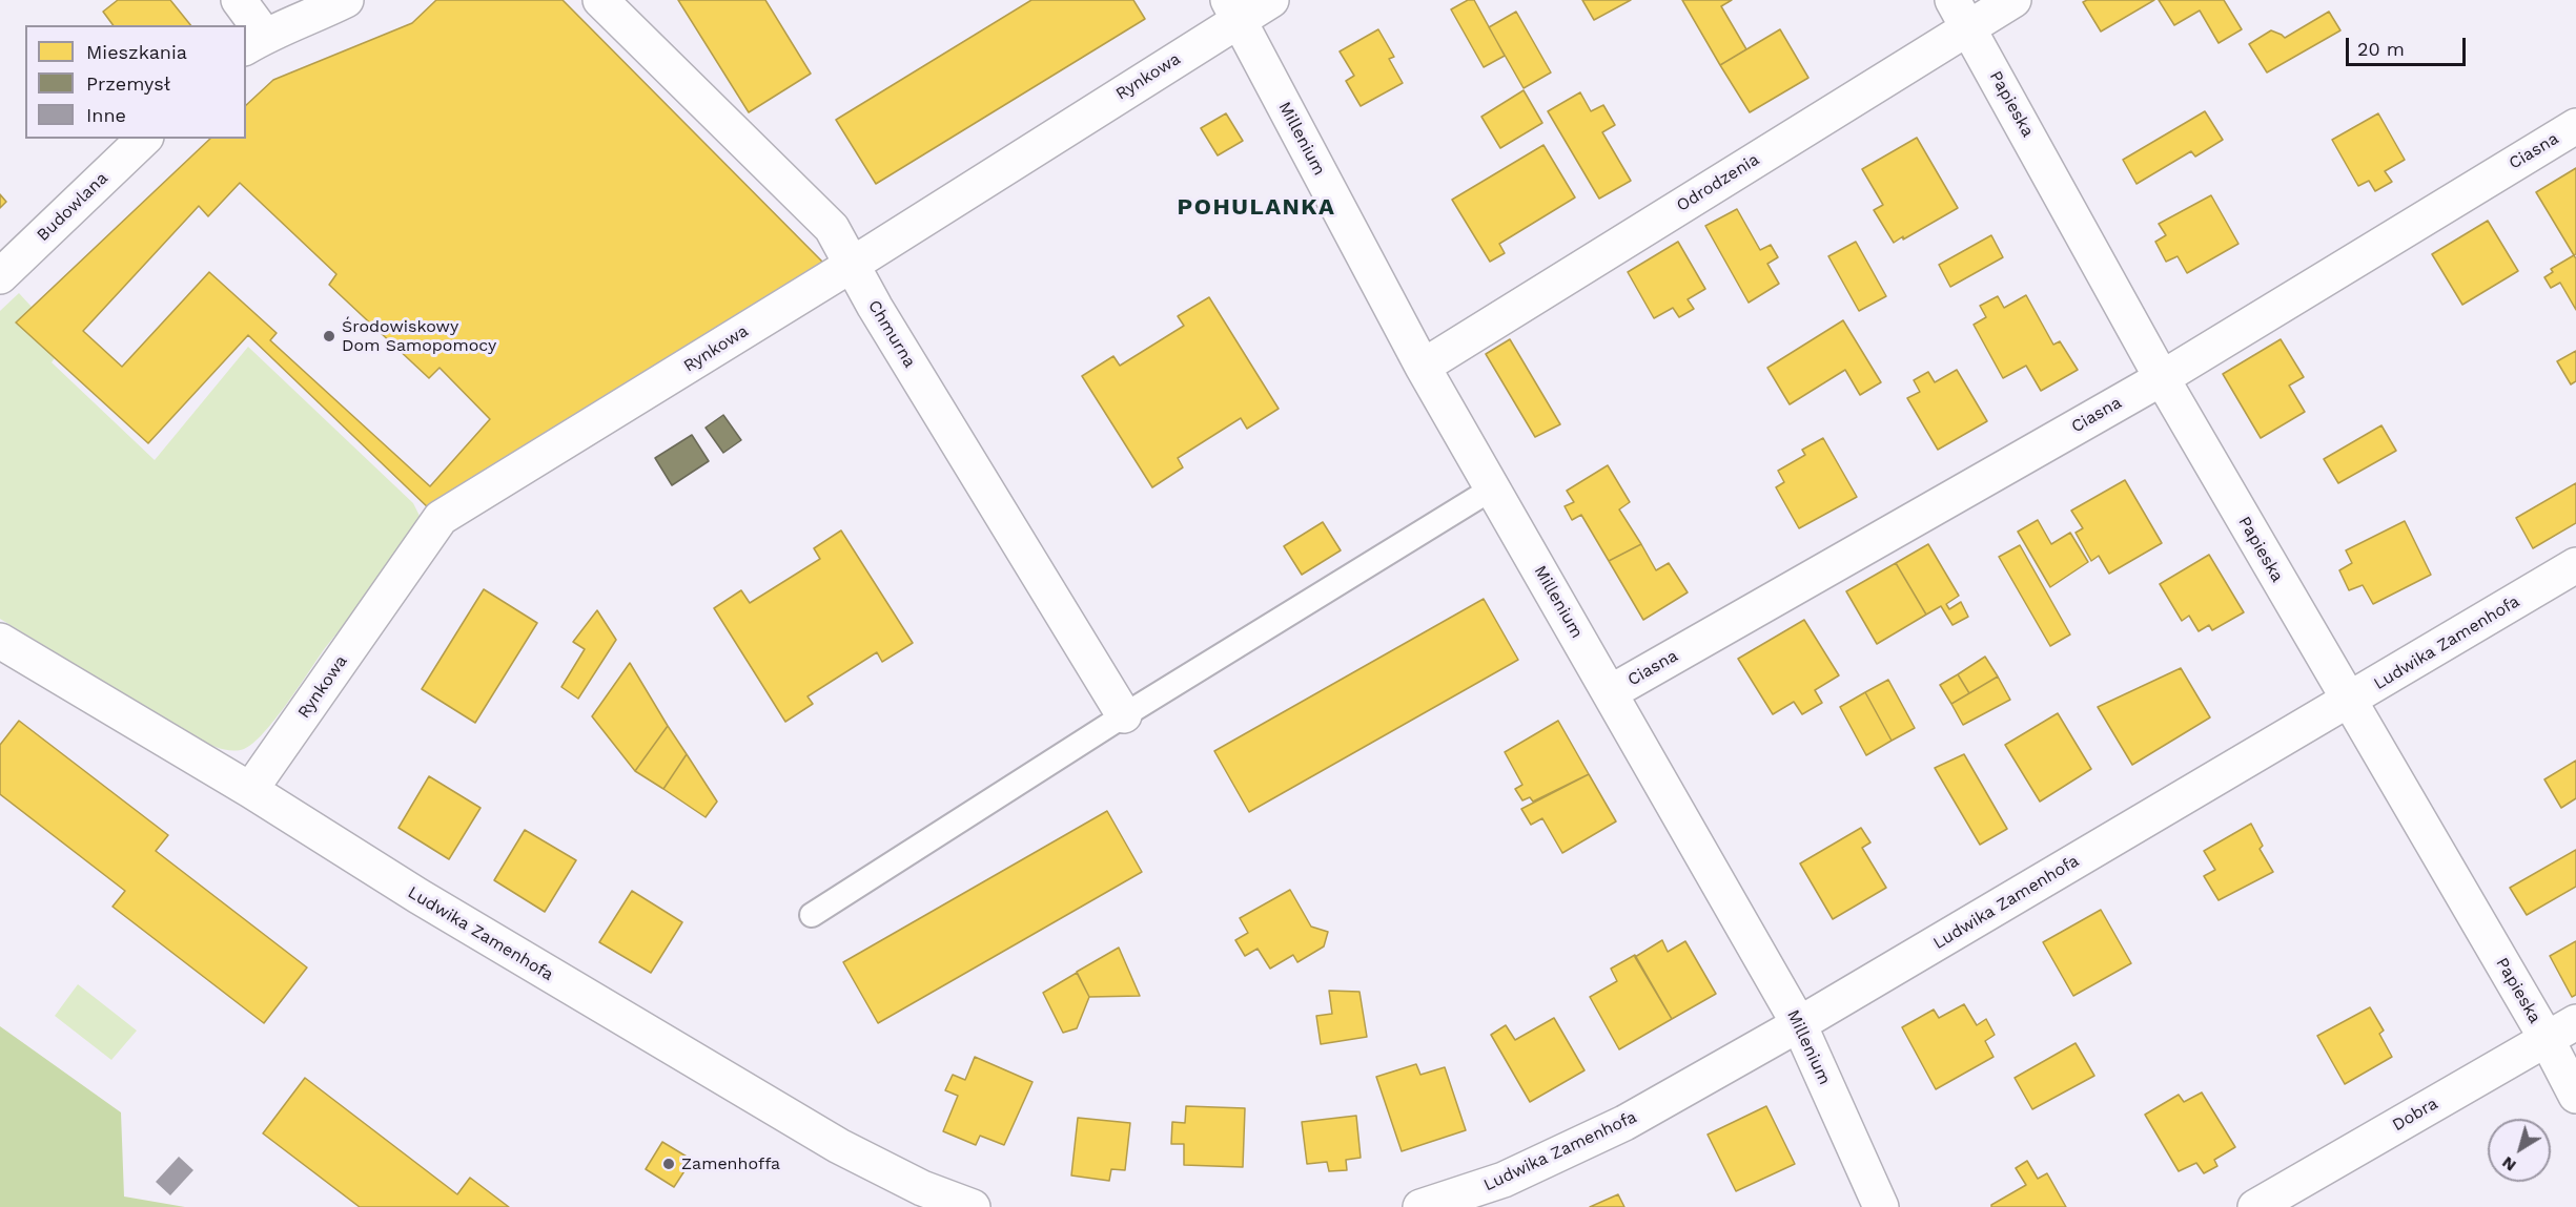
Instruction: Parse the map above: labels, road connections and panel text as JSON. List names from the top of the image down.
{
  "streets": {
    "street": [
      "Rynkowa",
      "Papieska",
      "Millenium",
      "Ciasna",
      "Odrodzenia",
      "Budowlana",
      "Chmurna",
      "Ludwika Zamenhofa",
      "Dobra"
    ]
  },
  "crossings": [
    ["Rynkowa", "Millenium"],
    ["Rynkowa", "Chmurna"],
    ["Rynkowa", "Ludwika Zamenhofa"],
    ["Papieska", "Ciasna"],
    ["Papieska", "Odrodzenia"],
    ["Papieska", "Ludwika Zamenhofa"],
    ["Papieska", "Dobra"],
    ["Millenium", "Ciasna"],
    ["Millenium", "Odrodzenia"],
    ["Millenium", "Ludwika Zamenhofa"]
  ],
  "districts": ["POHULANKA"],
  "places": ["Środowiskowy Dom Samopomocy", "Zamenhoffa"],
  "legend": ["Mieszkania", "Przemysł", "Inne"],
  "scale_bar": "20 m",
  "north": "bottom left"
}
